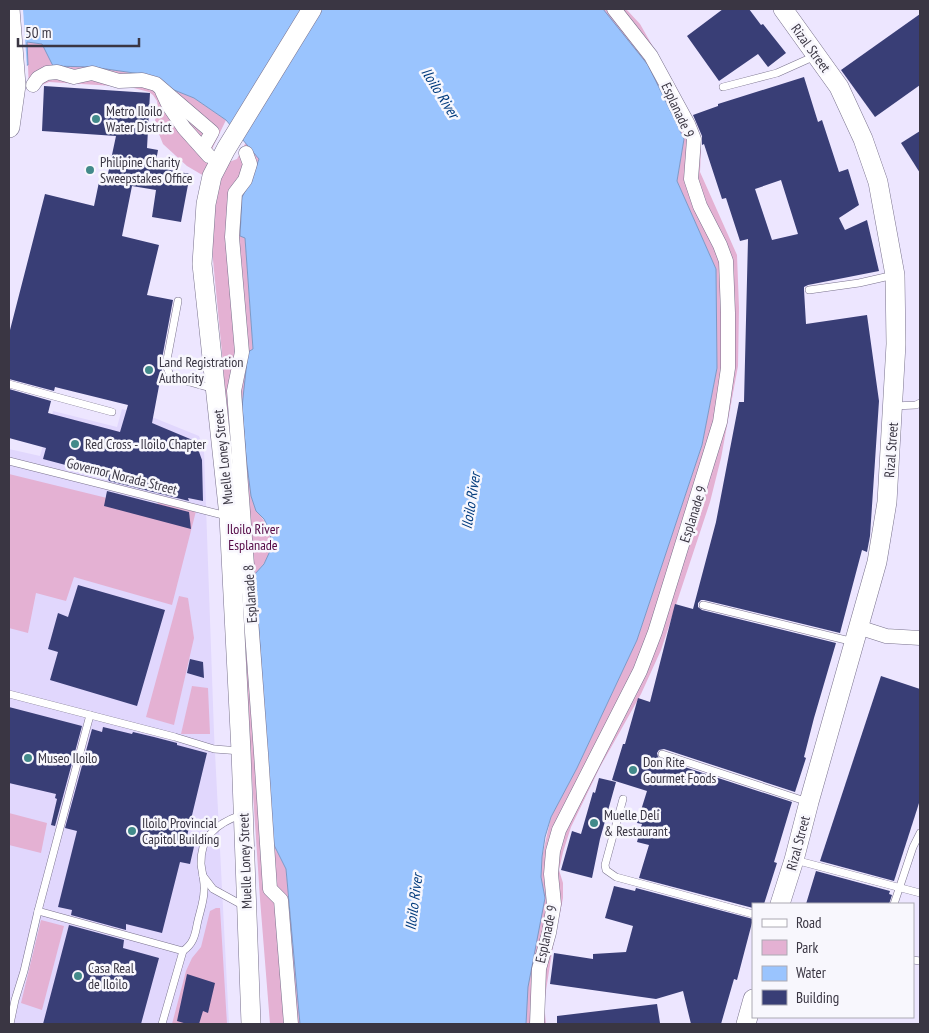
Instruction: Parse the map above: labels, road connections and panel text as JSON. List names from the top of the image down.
{
  "streets": {
    "main road": ["Rizal Street", "Muelle Loney Street"],
    "street": ["Esplanade 9", "Esplanade 8"],
    "lane": ["Governor Norada Street"]
  },
  "crossings": [
    ["Muelle Loney Street", "Governor Norada Street"]
  ],
  "water": ["Iloilo River"],
  "parks": ["Iloilo River Esplanade"],
  "places": [
    "Metro Iloilo Water District",
    "Philipine Charity Sweepstakes Office",
    "Land Registration Authority",
    "Red Cross - Iloilo Chapter",
    "Museo Iloilo",
    "Don Rite Gourmet Foods",
    "Muelle Deli & Restaurant",
    "Iloilo Provincial Capitol Building",
    "Casa Real de Iloilo"
  ],
  "legend": [
    "Road",
    "Park",
    "Water",
    "Building"
  ],
  "scale_bar": "50 m"
}
